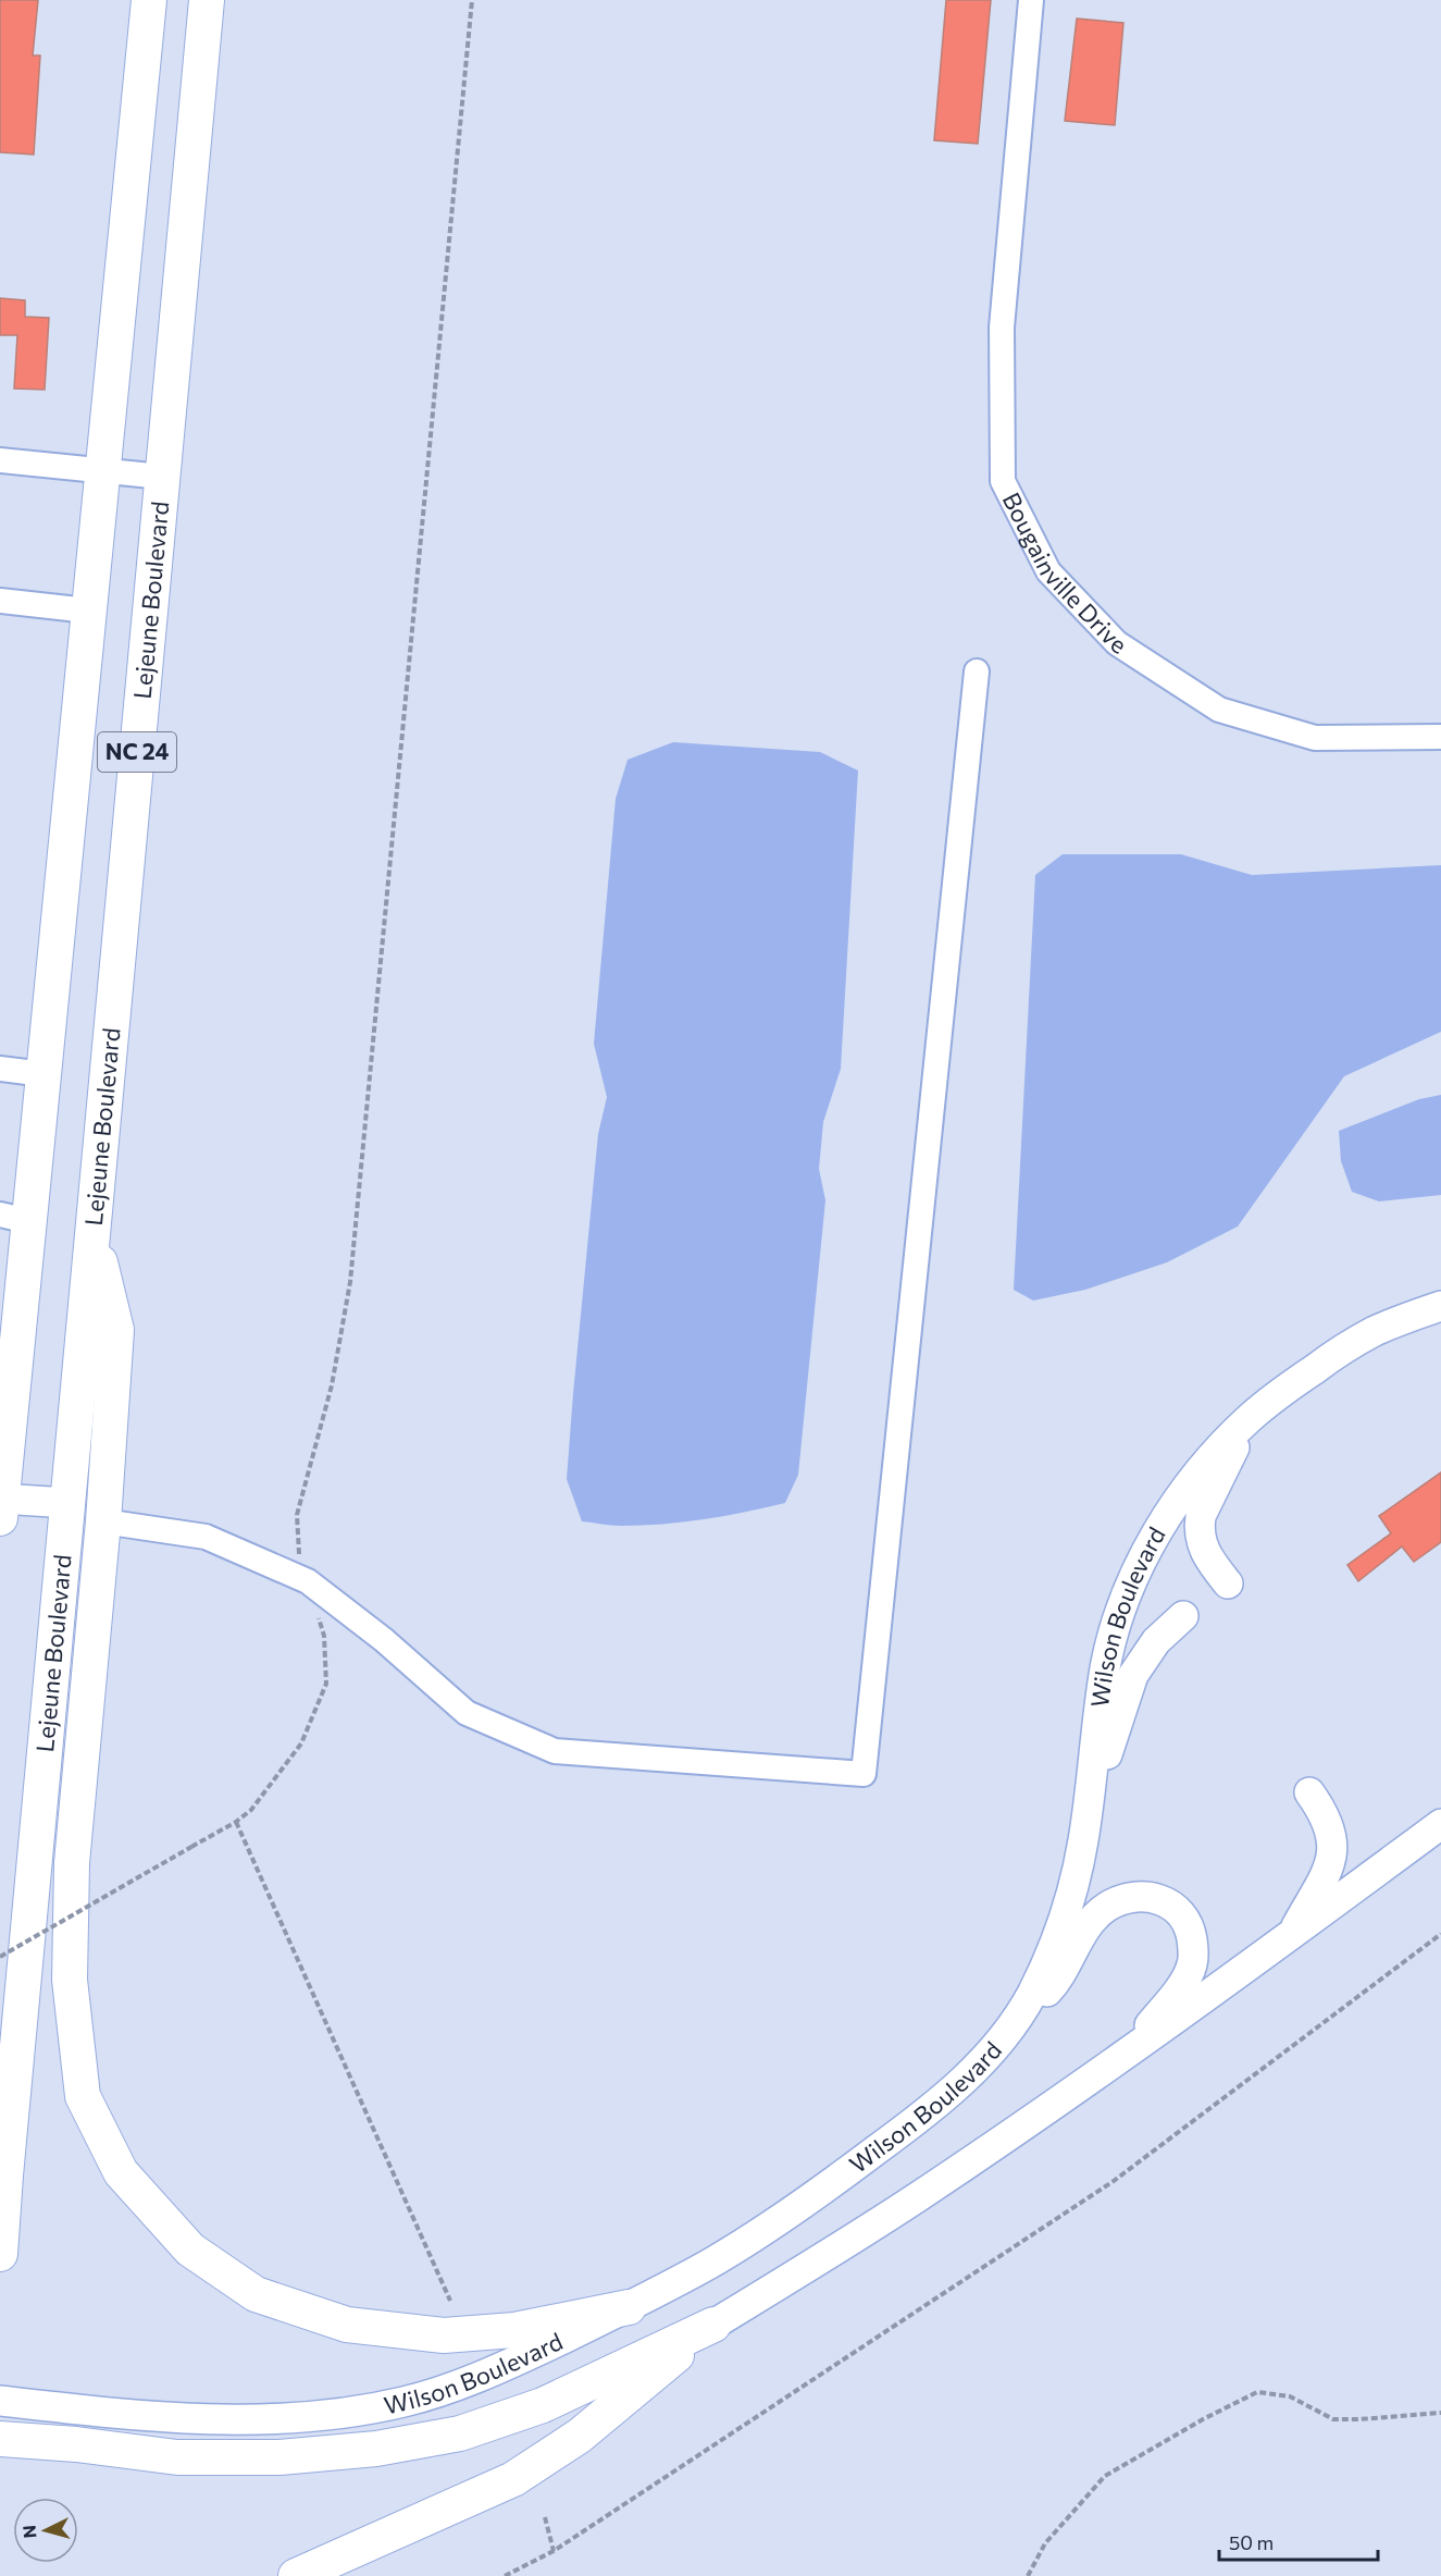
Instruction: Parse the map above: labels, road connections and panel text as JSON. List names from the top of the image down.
{
  "streets": {
    "highway": ["Lejeune Boulevard", "NC 24"],
    "main road": ["Wilson Boulevard"],
    "street": ["Bougainville Drive"]
  },
  "scale_bar": "50 m",
  "north": "left"
}
